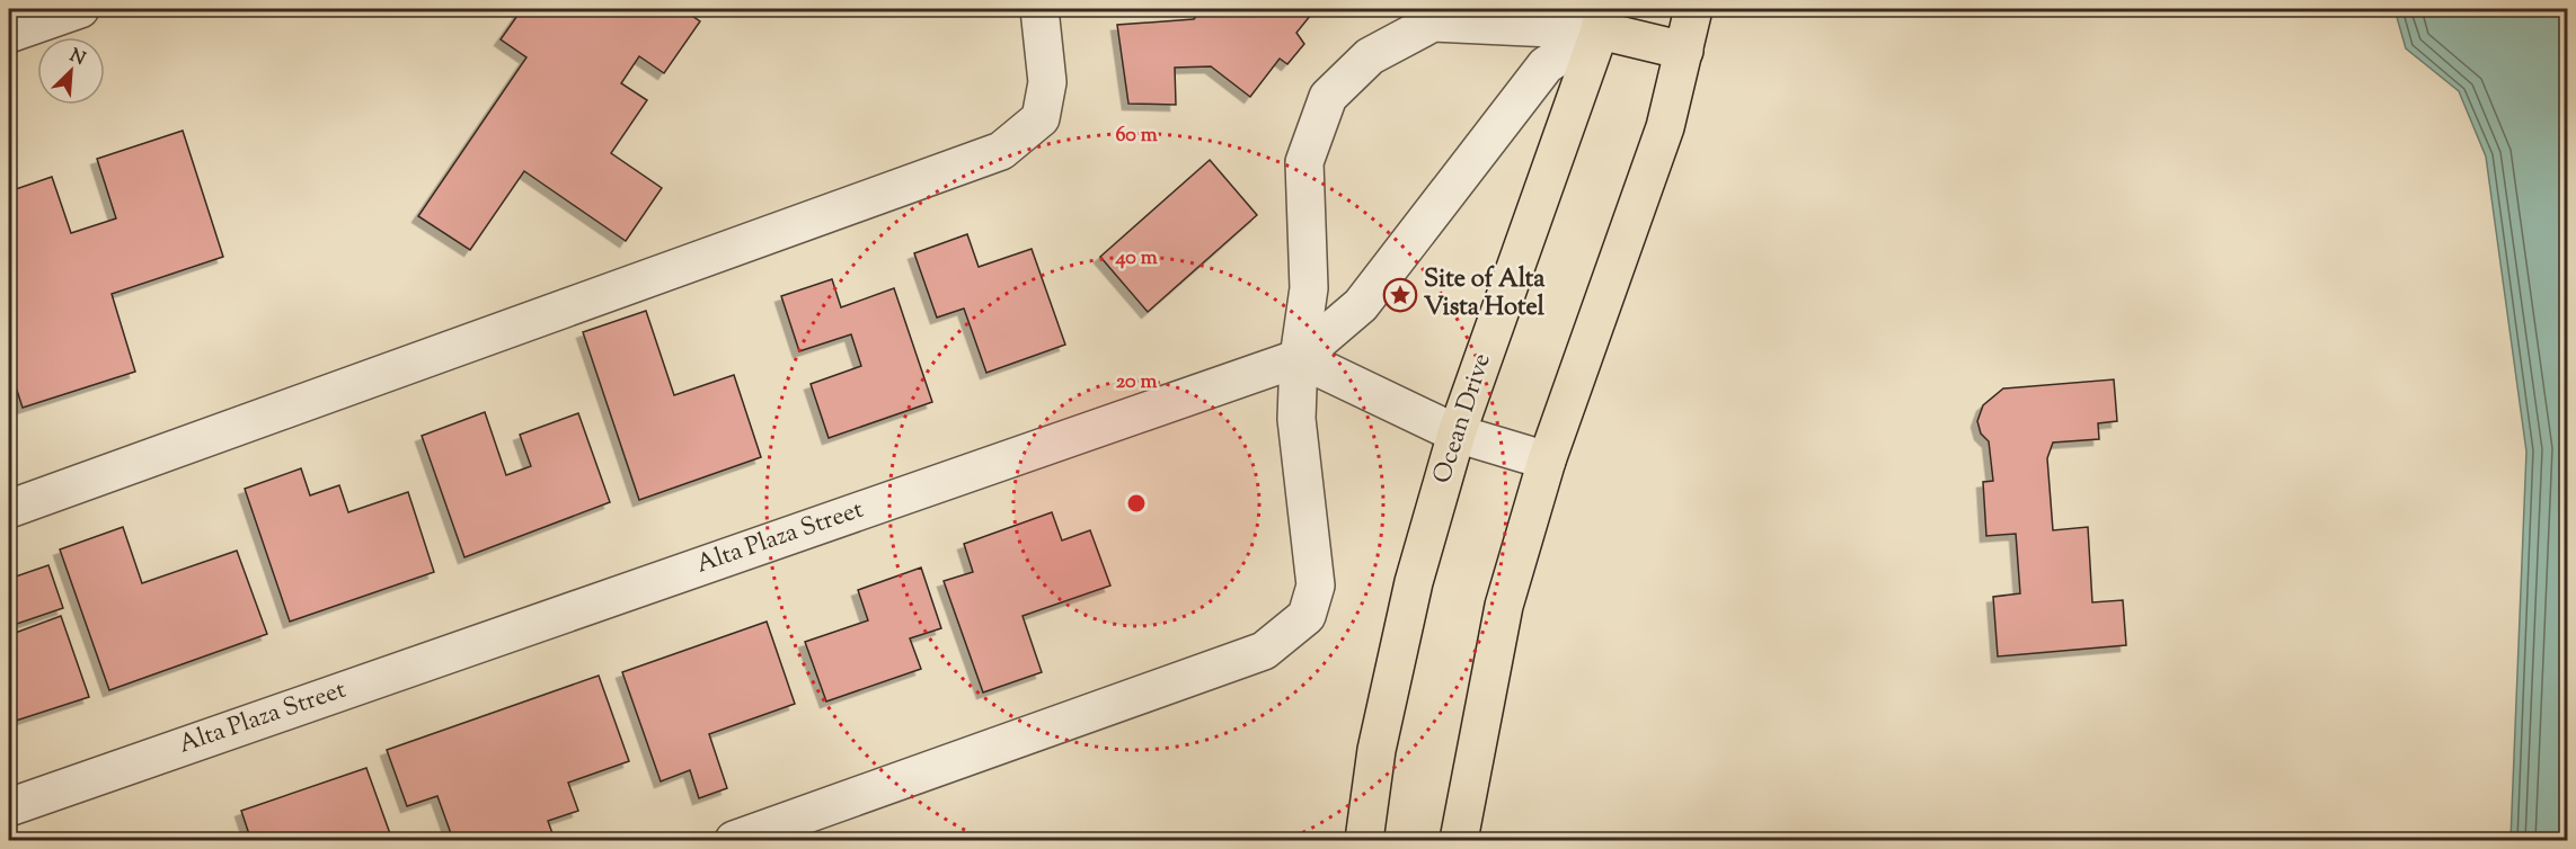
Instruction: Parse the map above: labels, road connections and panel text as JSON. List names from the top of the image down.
{
  "streets": {
    "main road": ["Ocean Drive"],
    "street": ["Alta Plaza Street"]
  },
  "places": {
    "place": ["Site of Alta Vista Hotel"]
  },
  "north": "top right",
  "rings": ["60 m", "40 m", "20 m"]
}
